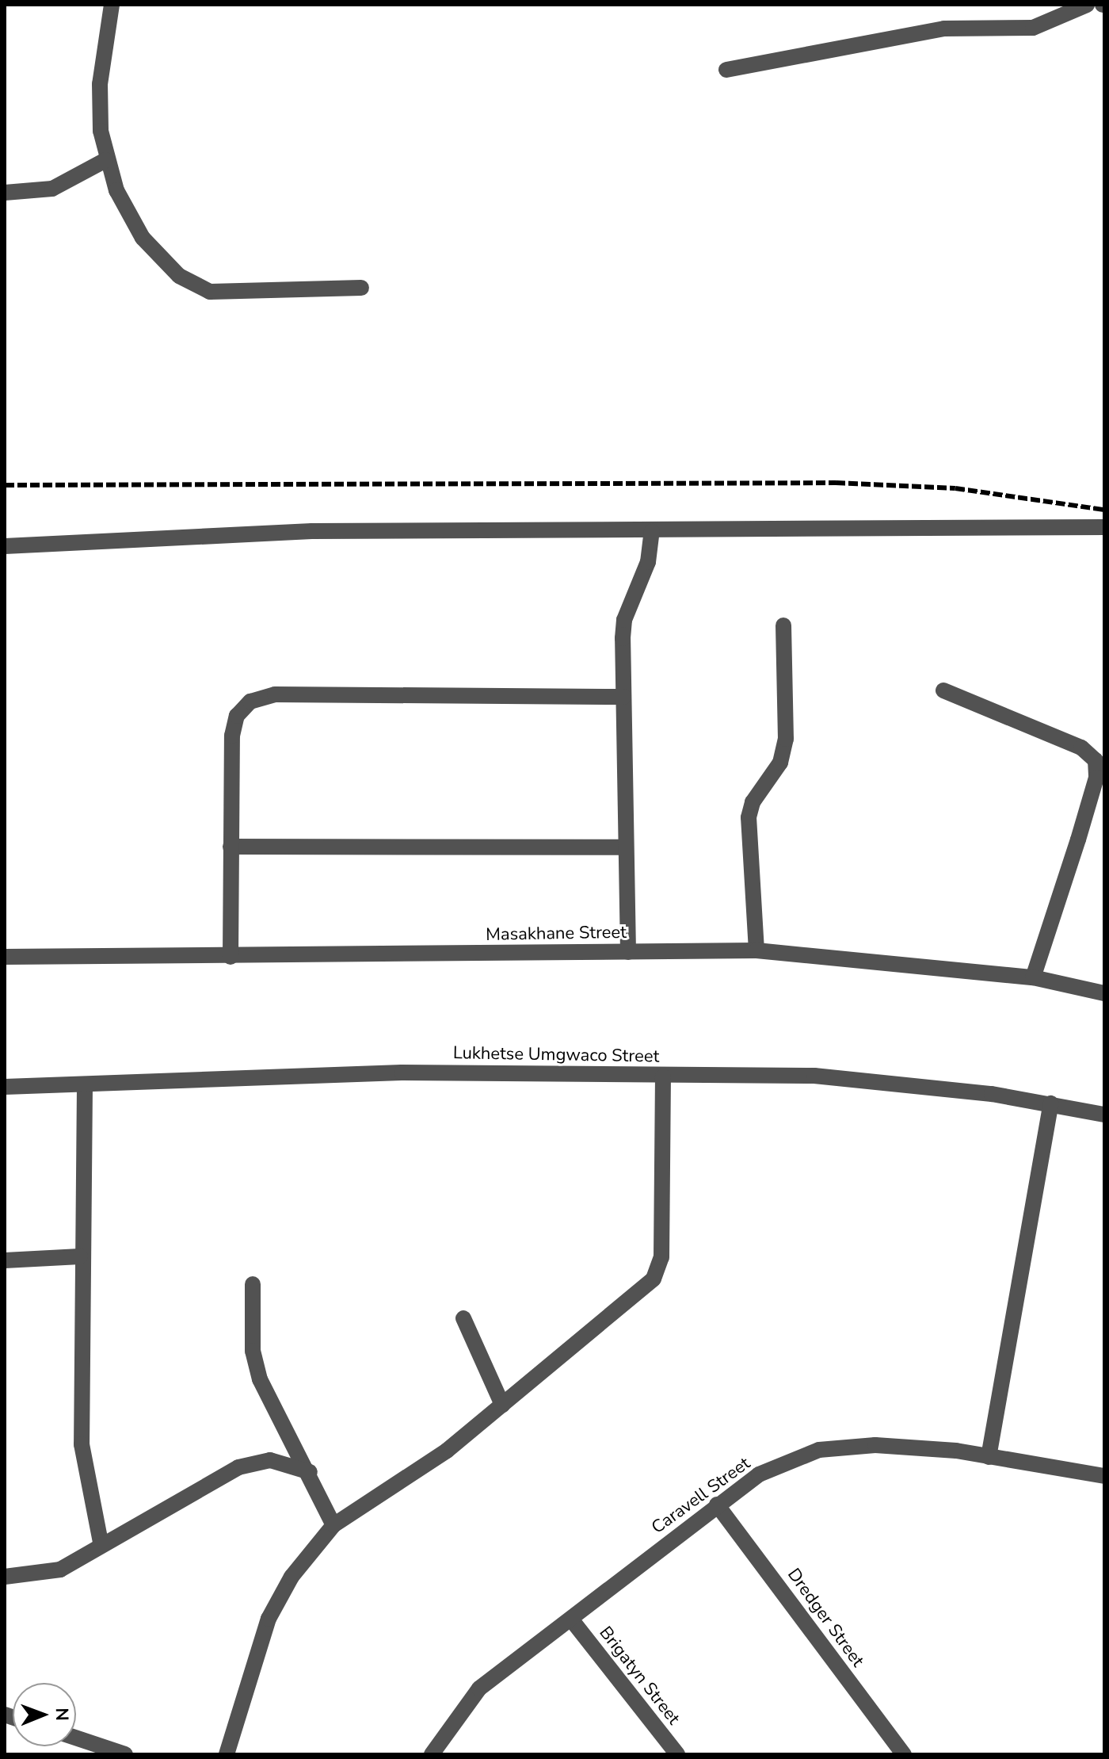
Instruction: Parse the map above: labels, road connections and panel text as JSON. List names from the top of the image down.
{
  "streets": {
    "street": [
      "Masakhane Street",
      "Lukhetse Umgwaco Street",
      "Caravell Street",
      "Dredger Street",
      "Brigatyn Street"
    ]
  },
  "crossings": [
    ["Caravell Street", "Dredger Street"],
    ["Caravell Street", "Brigatyn Street"]
  ],
  "north": "right"
}
